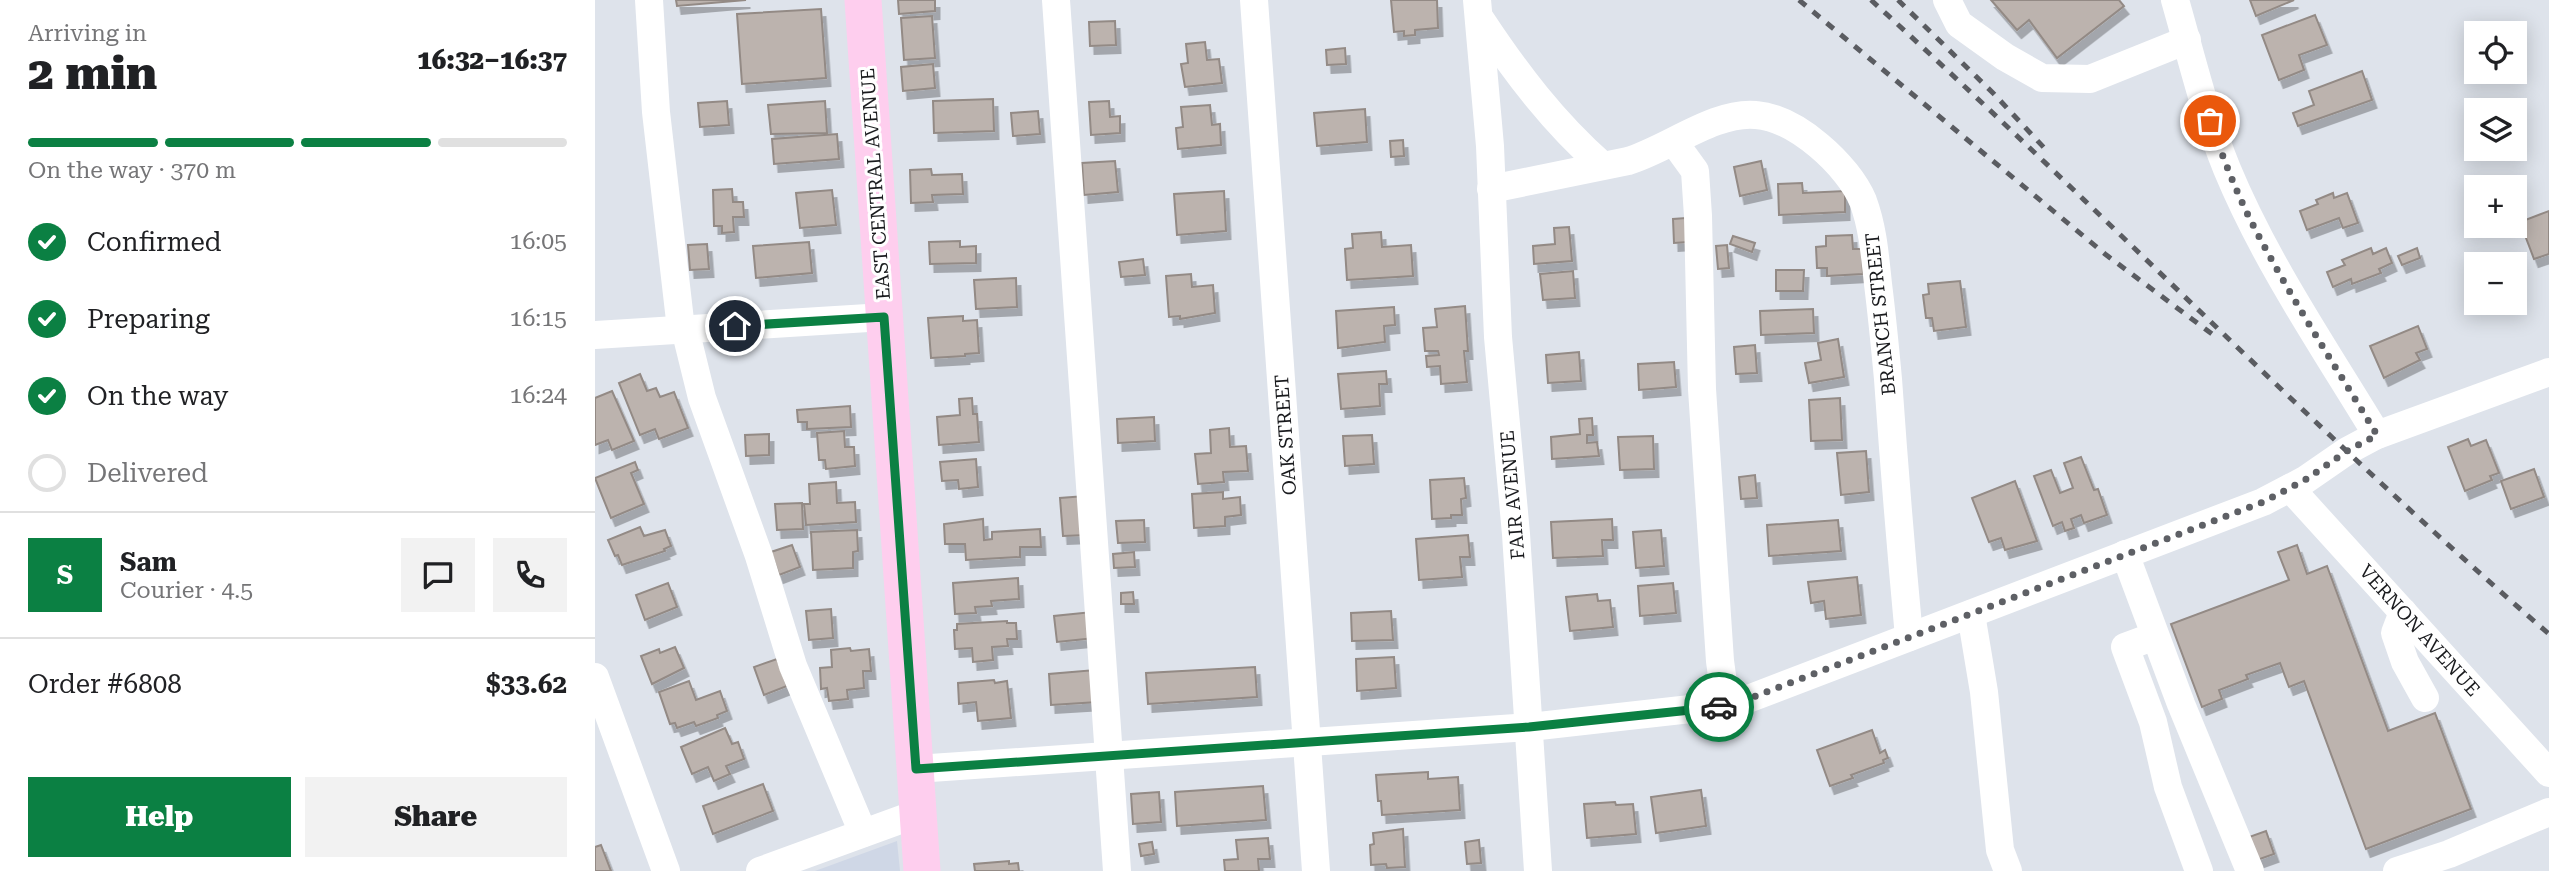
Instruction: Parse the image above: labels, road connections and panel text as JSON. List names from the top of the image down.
{
  "streets": {
    "main road": ["EAST CENTRAL AVENUE"],
    "street": [
      "BRANCH STREET",
      "OAK STREET",
      "FAIR AVENUE",
      "VERNON AVENUE"
    ]
  },
  "crossings": [
    ["BRANCH STREET", "FAIR AVENUE"]
  ],
  "page": {
    "heading": ["2 min", "Arriving in", "16:32–16:37"],
    "panel": [
      "Sam",
      "Courier · 4.5",
      "Order #6808",
      "$33.62"
    ],
    "map_buttons": ["+", "−"],
    "bar": "On the way · 370 m",
    "list": [
      ["Confirmed", "16:05"],
      ["Preparing", "16:15"],
      ["On the way", "16:24"],
      "Delivered"
    ],
    "round": "S",
    "buttons": ["Help", "Share"]
  }
}
